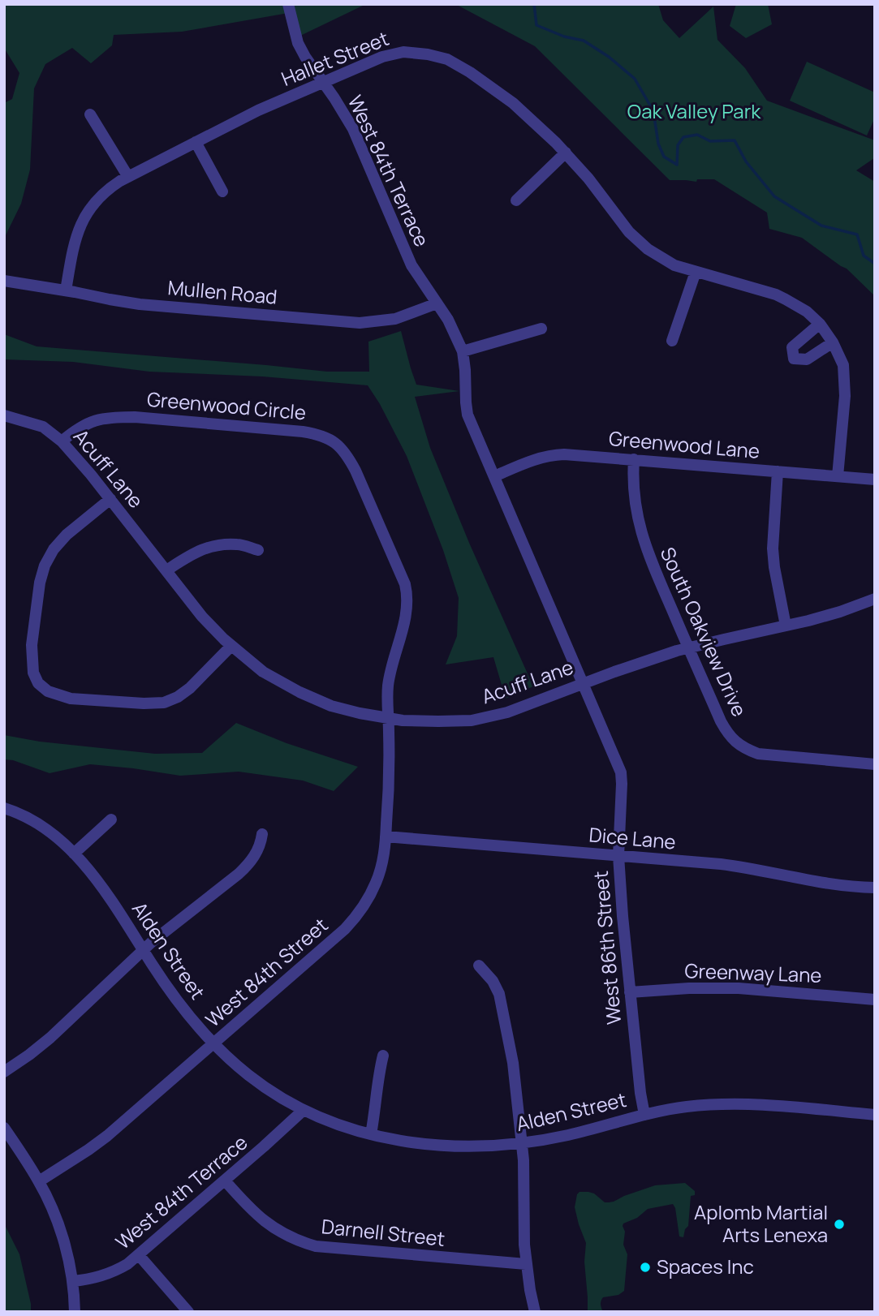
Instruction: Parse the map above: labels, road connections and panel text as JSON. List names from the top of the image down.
{
  "streets": {
    "street": [
      "Hallet Street",
      "West 84th Terrace",
      "Mullen Road",
      "Greenwood Circle",
      "Greenwood Lane",
      "Acuff Lane",
      "South Oakview Drive",
      "Dice Lane",
      "West 86th Street",
      "Alden Street",
      "West 84th Street",
      "Greenway Lane",
      "Darnell Street"
    ]
  },
  "crossings": [
    ["Hallet Street", "West 84th Terrace"],
    ["Hallet Street", "Mullen Road"],
    ["Hallet Street", "Greenwood Lane"],
    ["West 84th Terrace", "Mullen Road"],
    ["West 84th Terrace", "Greenwood Lane"],
    ["West 84th Terrace", "Acuff Lane"],
    ["West 84th Terrace", "West 86th Street"],
    ["West 84th Terrace", "Alden Street"],
    ["West 84th Terrace", "Darnell Street"],
    ["Greenwood Circle", "Acuff Lane"],
    ["Greenwood Circle", "West 84th Street"],
    ["Greenwood Lane", "South Oakview Drive"],
    ["Acuff Lane", "South Oakview Drive"],
    ["Acuff Lane", "West 86th Street"],
    ["Acuff Lane", "West 84th Street"],
    ["Dice Lane", "West 86th Street"],
    ["Dice Lane", "West 84th Street"],
    ["West 86th Street", "Alden Street"],
    ["West 86th Street", "Greenway Lane"],
    ["Alden Street", "West 84th Street"]
  ],
  "parks": ["Oak Valley Park"],
  "places": ["Aplomb Martial Arts Lenexa", "Spaces Inc"]
}
